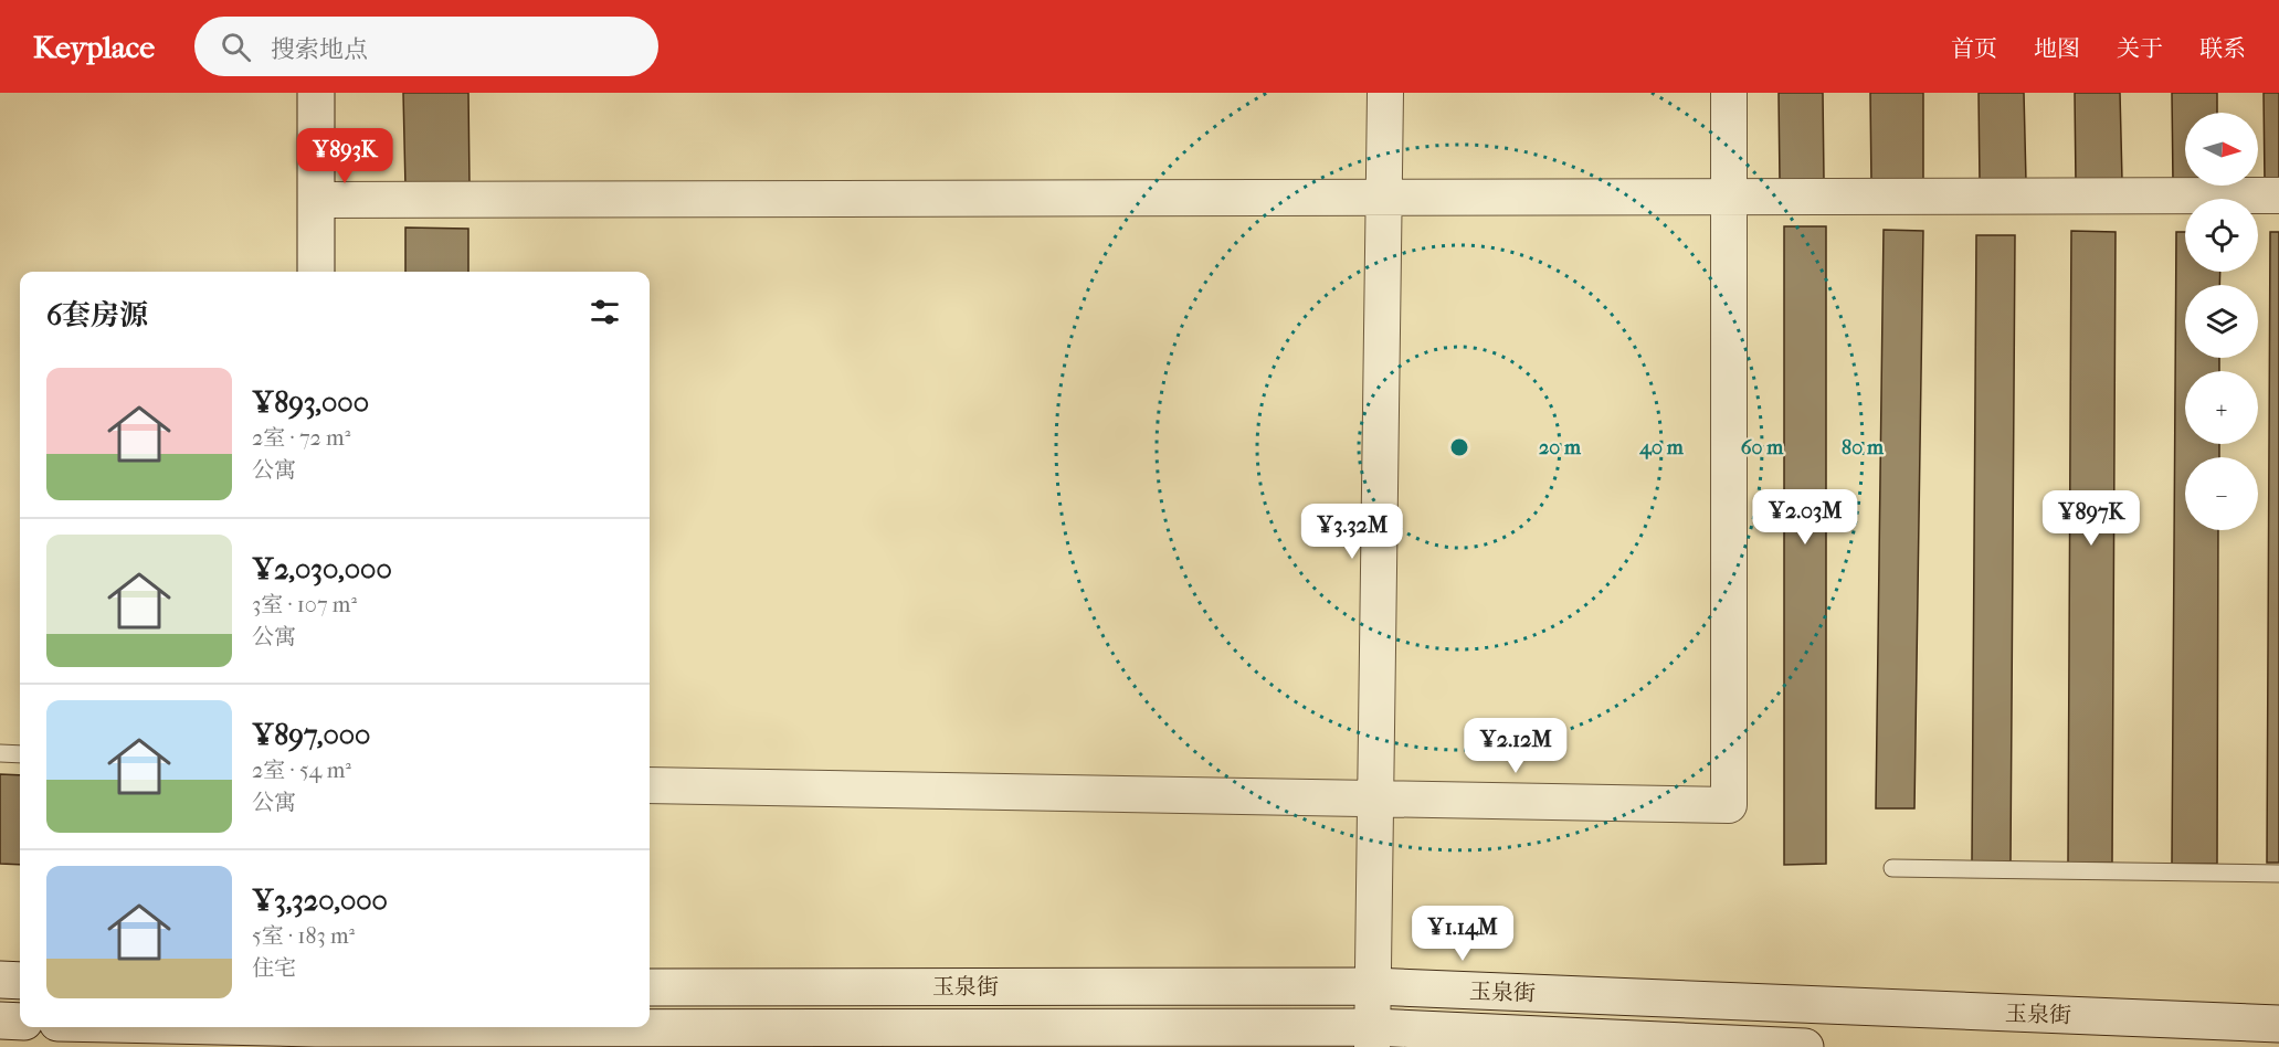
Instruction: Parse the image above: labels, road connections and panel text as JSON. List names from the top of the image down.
{
  "streets": {
    "main road": ["玉泉街"]
  },
  "north": "right",
  "page": {
    "header": "Keyplace",
    "search": "搜索地点",
    "nav": [
      "首页",
      "地图",
      "关于",
      "联系"
    ],
    "map_buttons": ["+", "−"],
    "price": [
      "¥893K",
      "¥2.03M",
      "¥897K",
      "¥3.32M",
      "¥2.12M",
      "¥1.14M"
    ],
    "heading": "6套房源",
    "list": [
      {
        "name": "¥893,000",
        "note": "2室 · 72 m² · 公寓"
      },
      {
        "name": "¥2,030,000",
        "note": "3室 · 107 m² · 公寓"
      },
      {
        "name": "¥897,000",
        "note": "2室 · 54 m² · 公寓"
      },
      {
        "name": "¥3,320,000",
        "note": "5室 · 183 m² · 住宅"
      }
    ]
  },
  "rings": [
    "20 m",
    "40 m",
    "60 m",
    "80 m"
  ]
}
